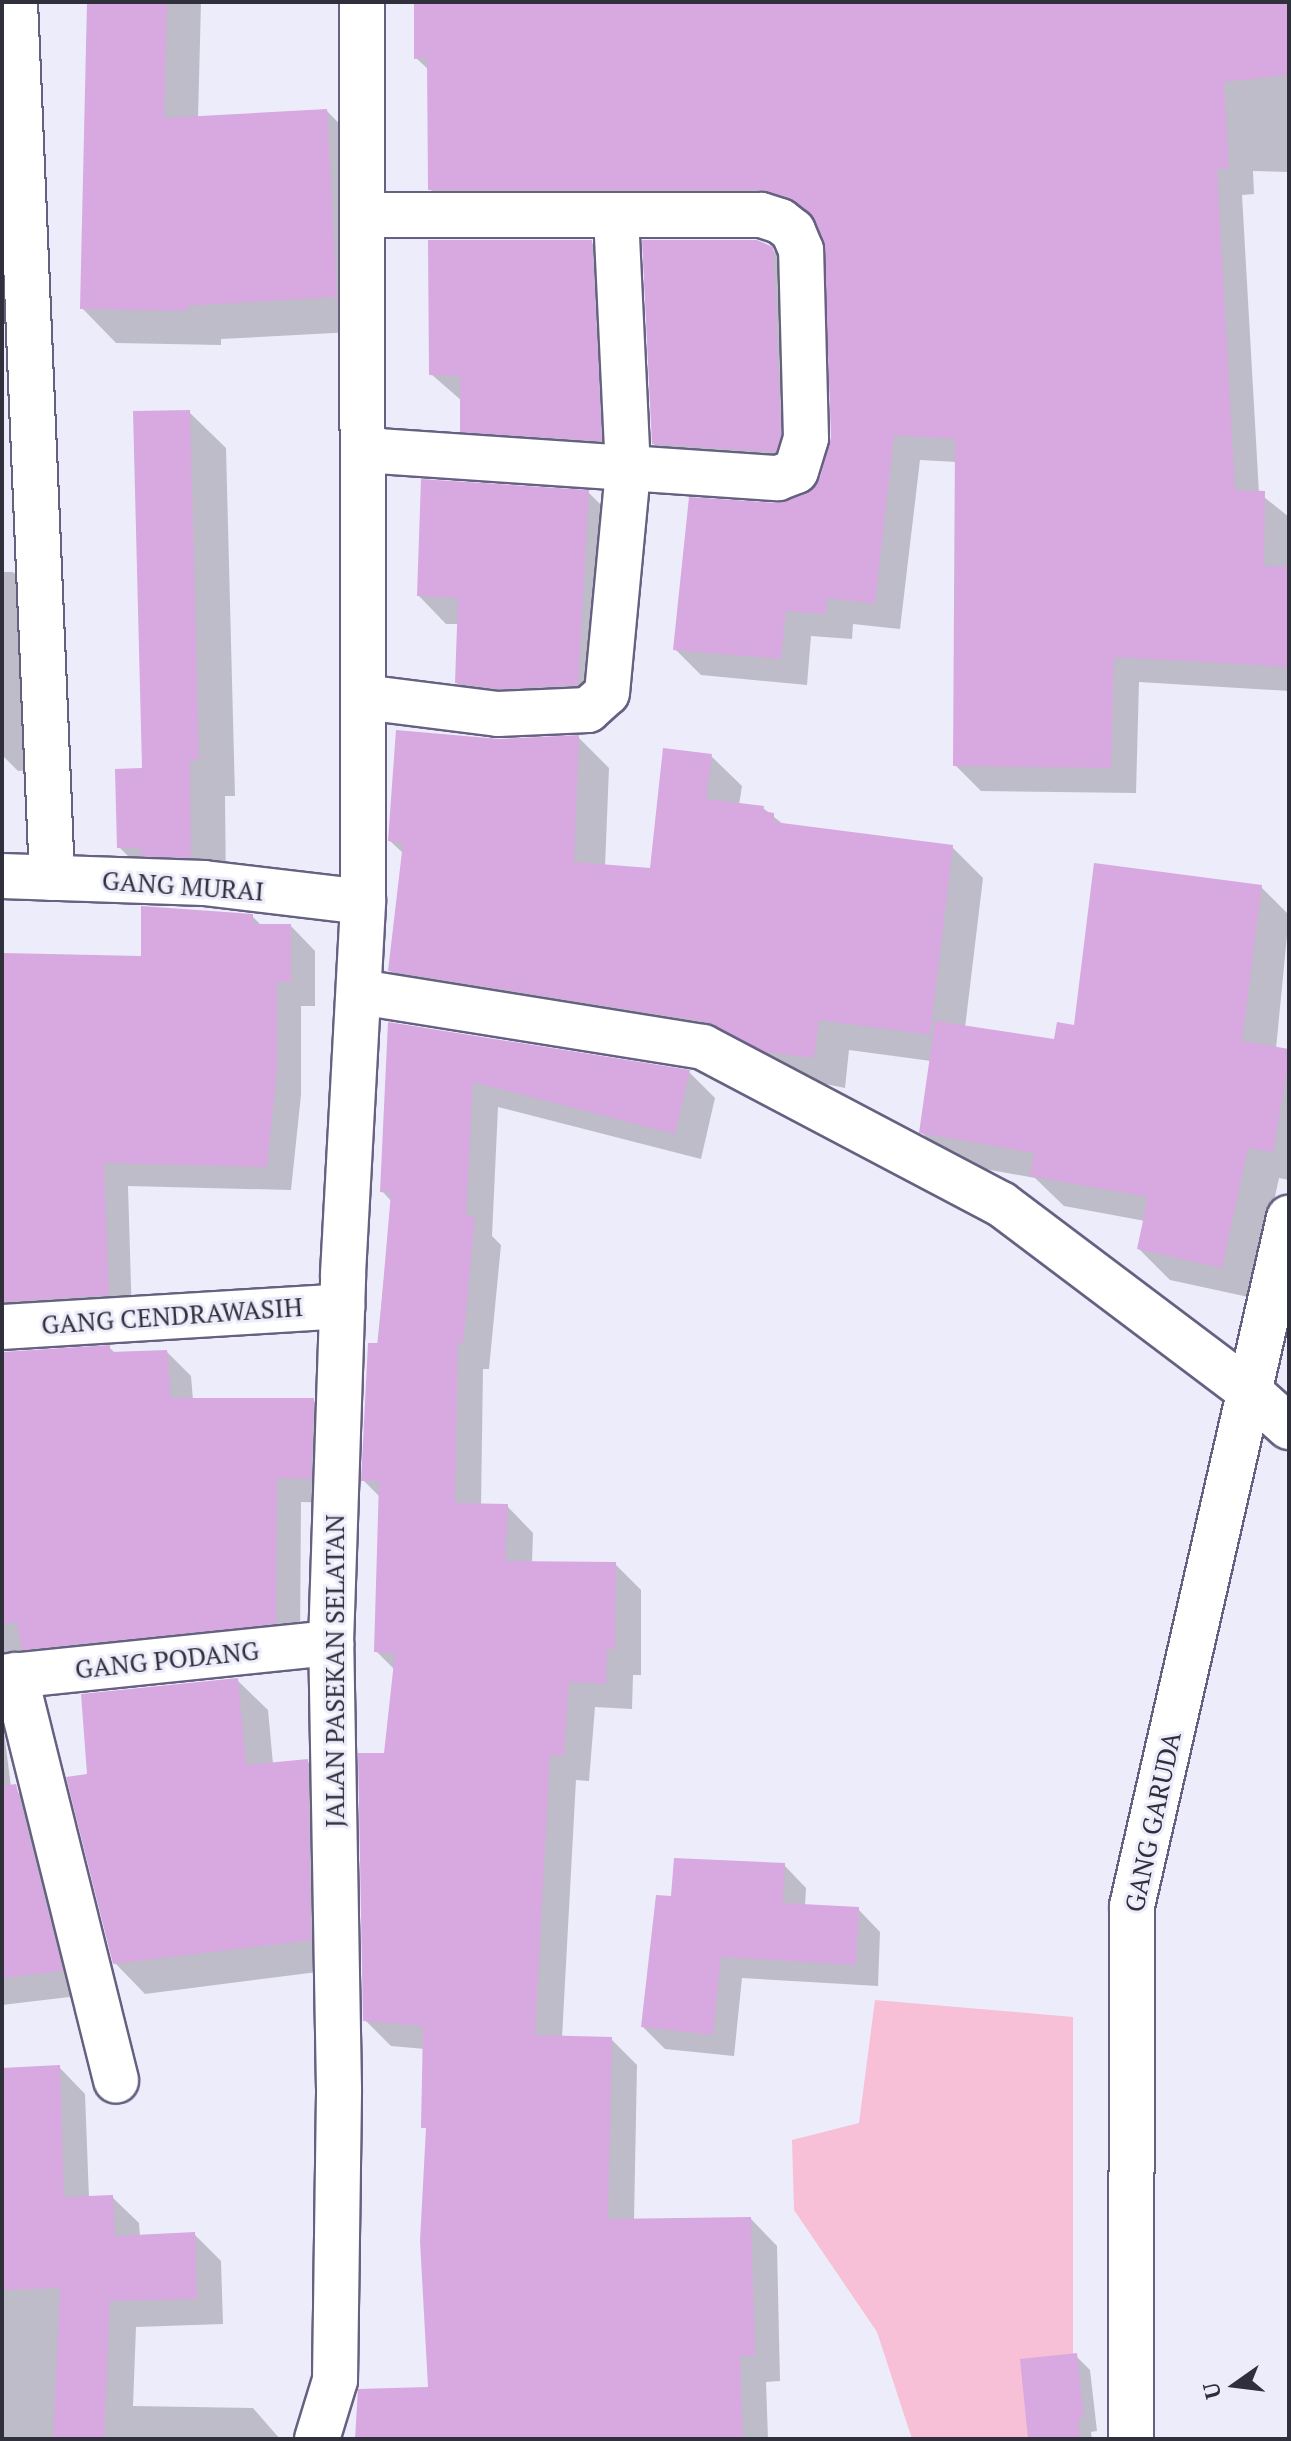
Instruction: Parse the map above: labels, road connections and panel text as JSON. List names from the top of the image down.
{
  "streets": {
    "street": [
      "GANG MURAI",
      "GANG CENDRAWASIH",
      "GANG PODANG",
      "JALAN PASEKAN SELATAN",
      "GANG GARUDA"
    ]
  },
  "crossings": [
    ["GANG MURAI", "JALAN PASEKAN SELATAN"],
    ["GANG CENDRAWASIH", "JALAN PASEKAN SELATAN"],
    ["GANG PODANG", "JALAN PASEKAN SELATAN"]
  ],
  "north": "left"
}
